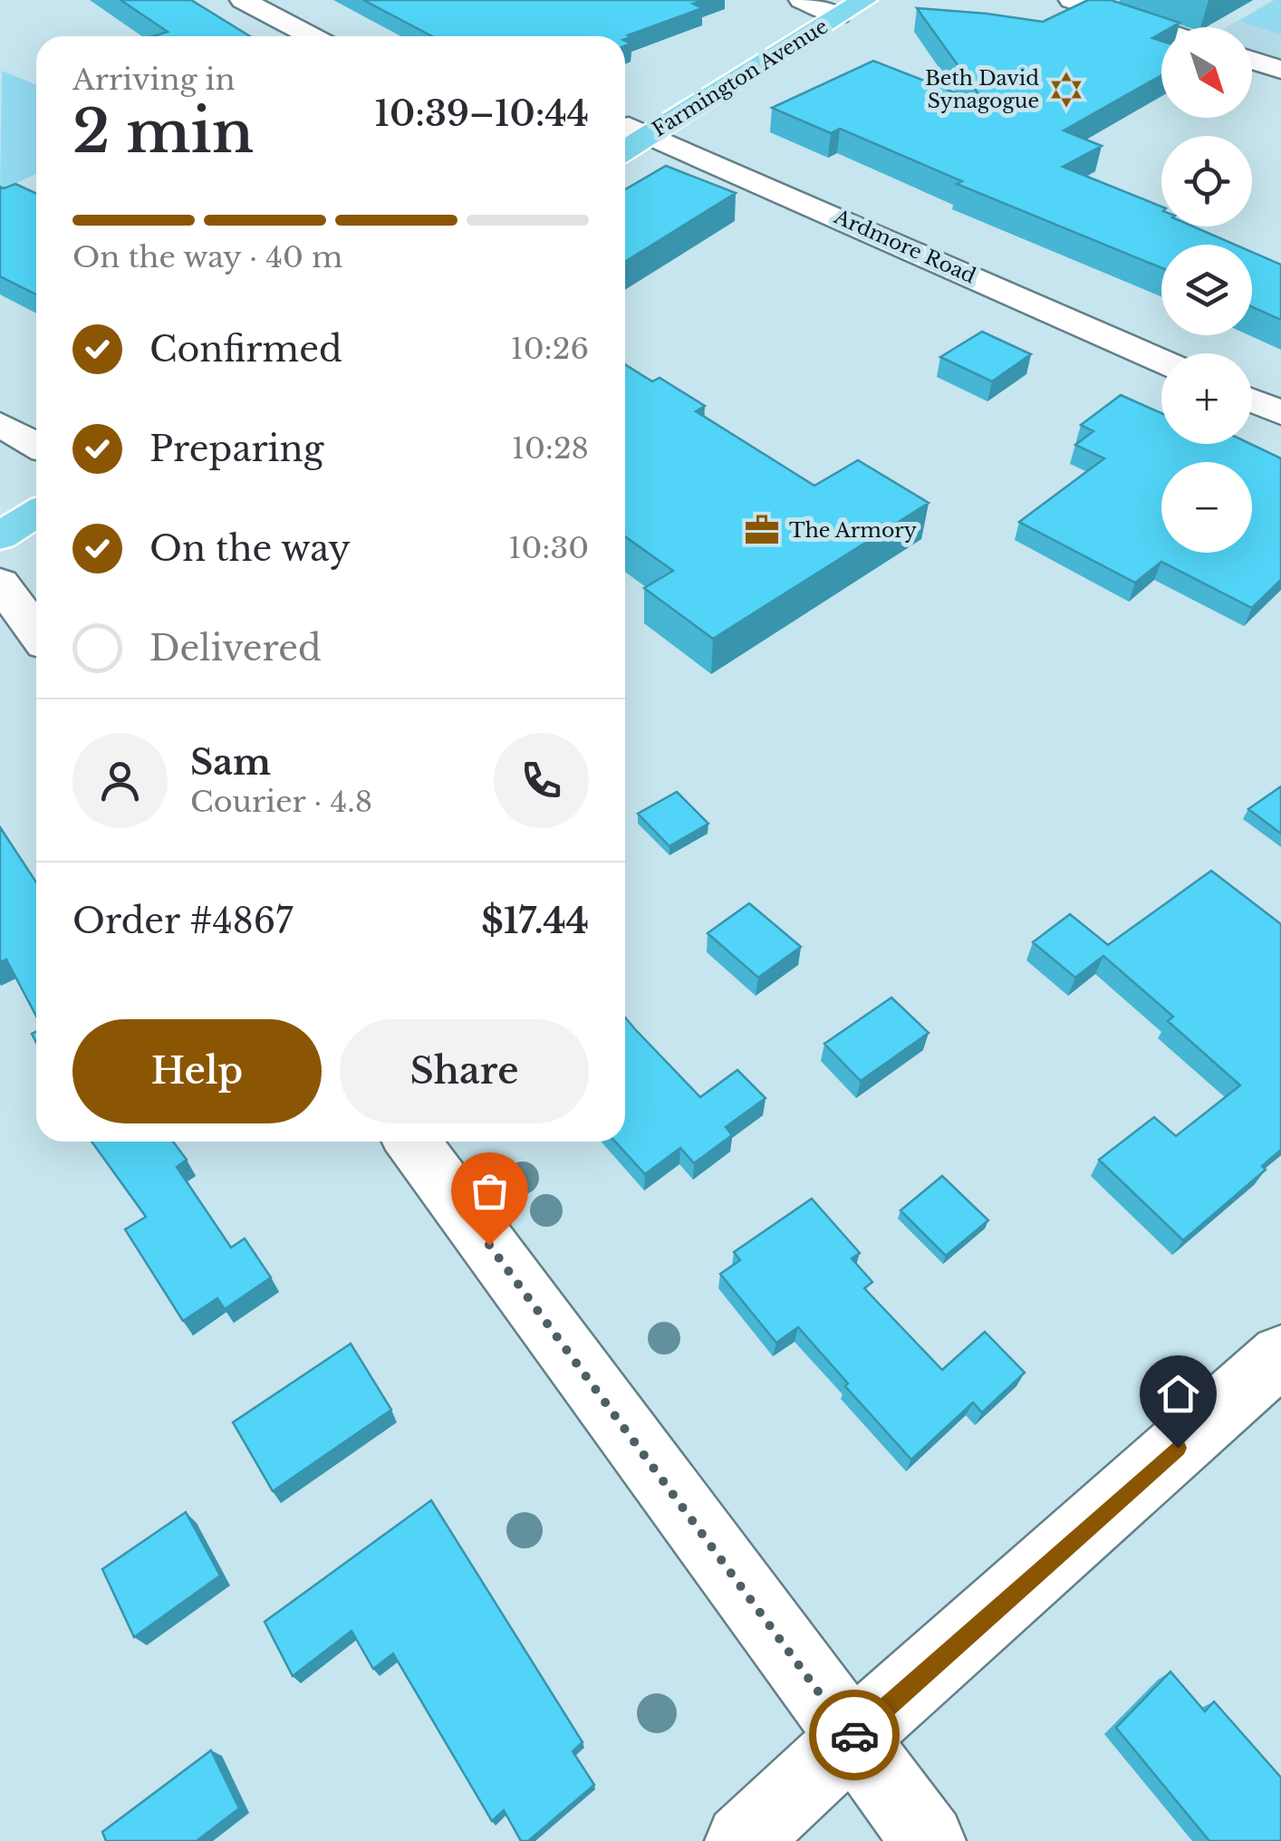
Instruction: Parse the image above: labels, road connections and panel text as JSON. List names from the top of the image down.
{
  "streets": {
    "main road": ["Farmington Avenue"],
    "street": ["Ardmore Road"]
  },
  "crossings": [
    ["Farmington Avenue", "Ardmore Road"]
  ],
  "places": {
    "synagogue": ["Beth David Synagogue"],
    "office": ["The Armory"]
  },
  "north": "bottom right",
  "page": {
    "map_buttons": ["+", "−"],
    "heading": ["2 min", "Arriving in", "10:39–10:44"],
    "panel": [
      "Sam",
      "Courier · 4.8",
      "Order #4867",
      "$17.44"
    ],
    "bar": "On the way · 40 m",
    "list": [
      ["Confirmed", "10:26"],
      ["Preparing", "10:28"],
      ["On the way", "10:30"],
      "Delivered"
    ],
    "buttons": ["Help", "Share"]
  }
}
